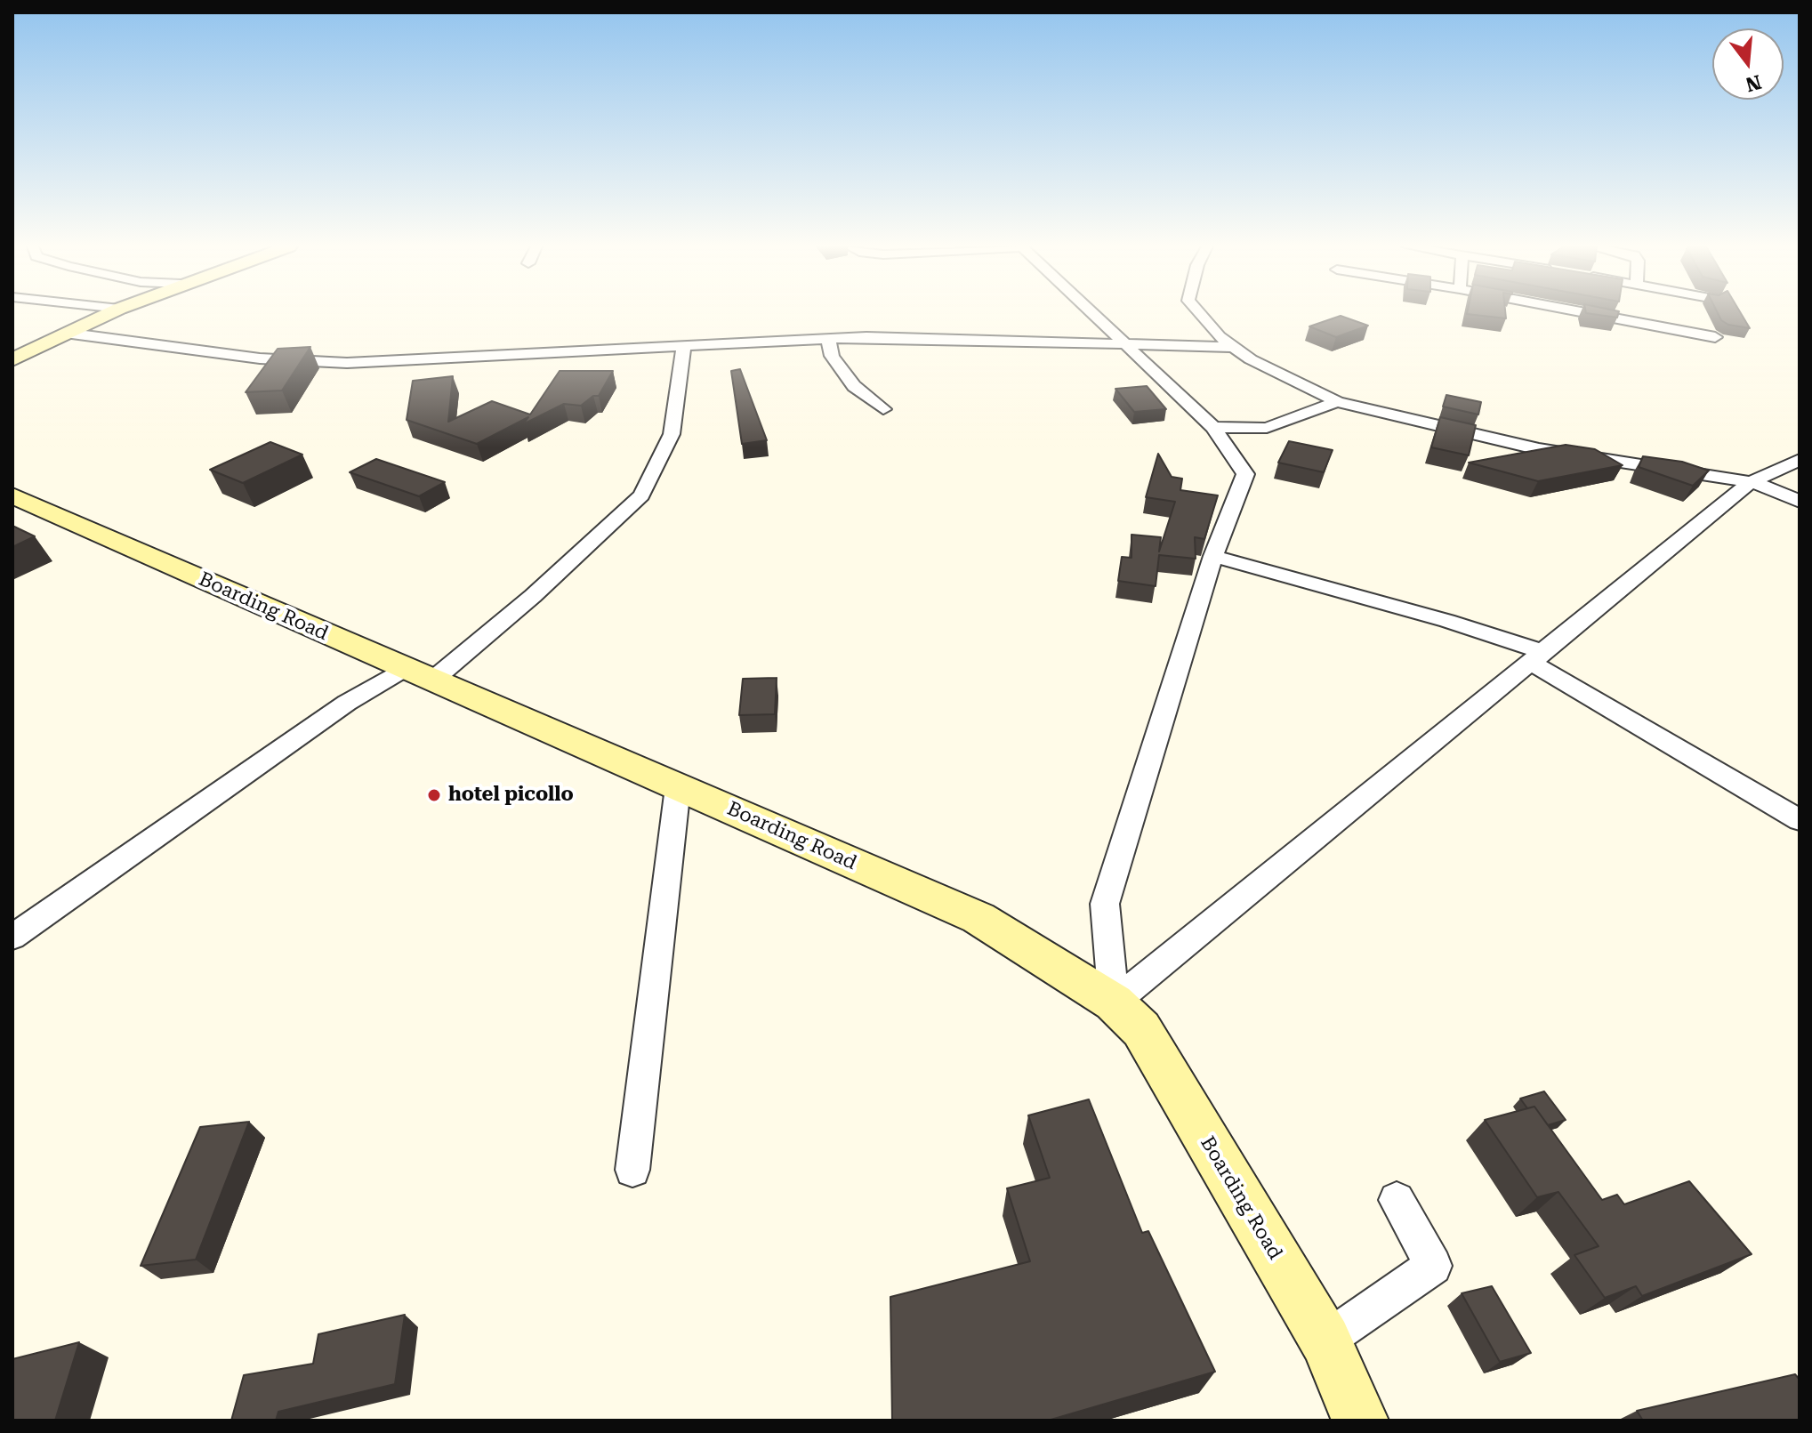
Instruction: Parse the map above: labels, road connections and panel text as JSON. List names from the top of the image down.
{
  "streets": {
    "main road": ["Boarding Road"]
  },
  "places": ["hotel picollo"],
  "north": "bottom"
}
